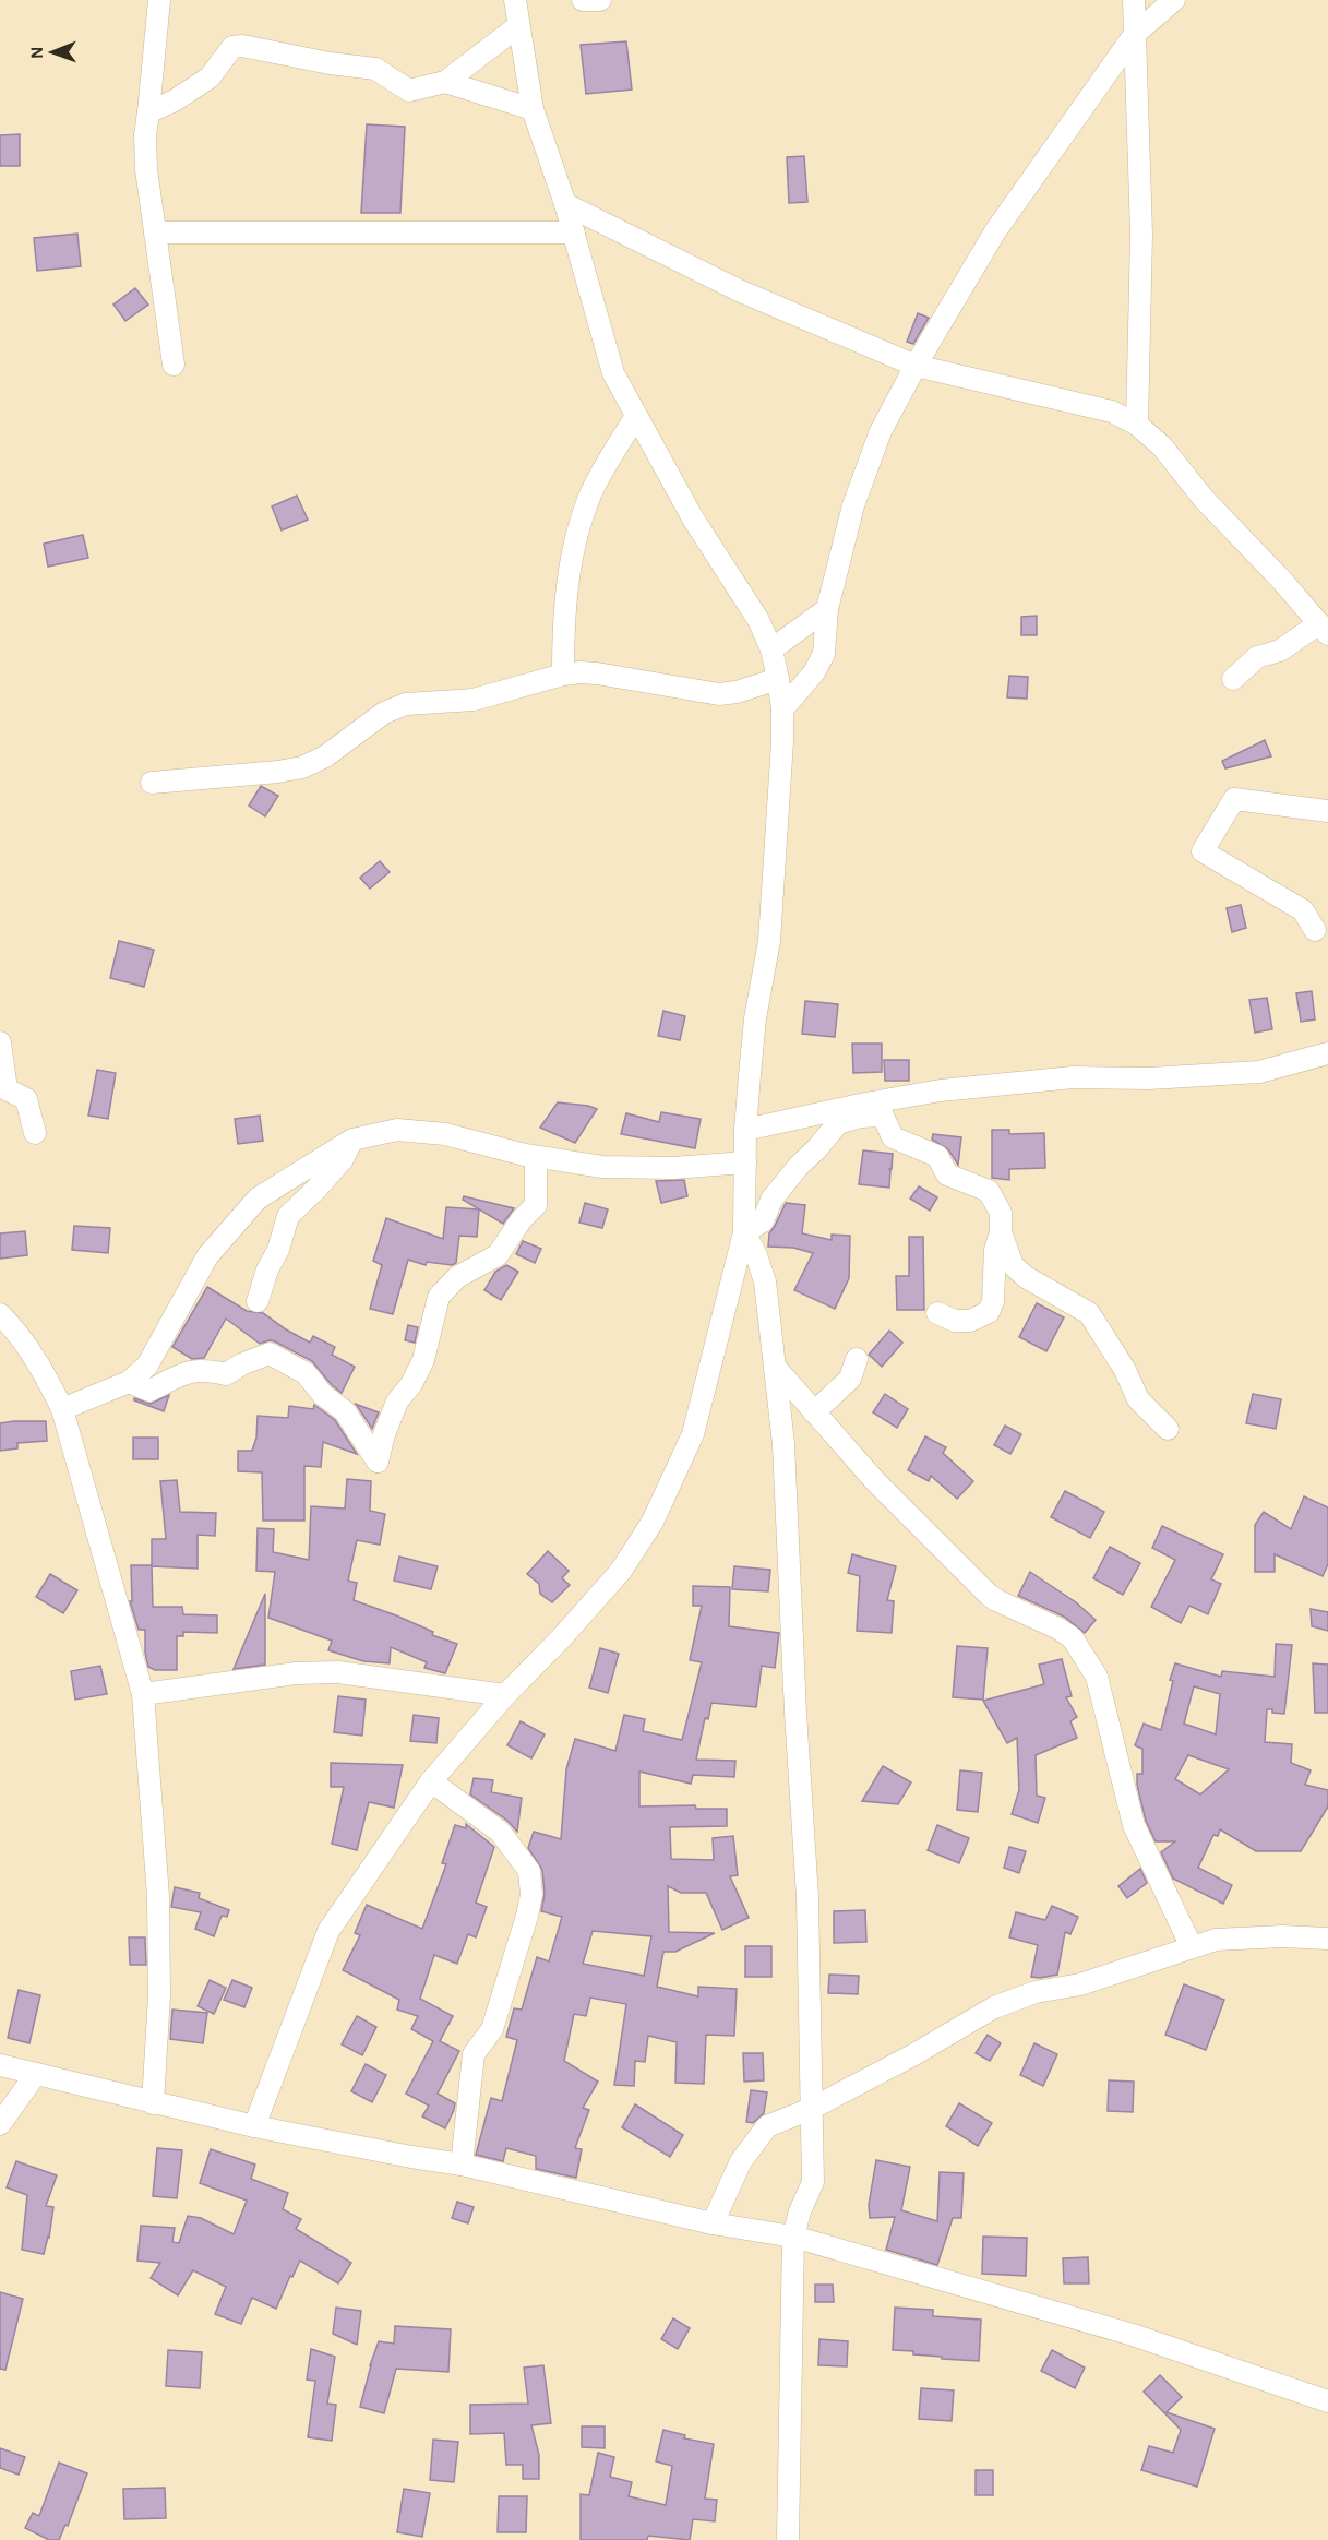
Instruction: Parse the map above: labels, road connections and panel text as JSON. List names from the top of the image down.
{
  "north": "left"
}
